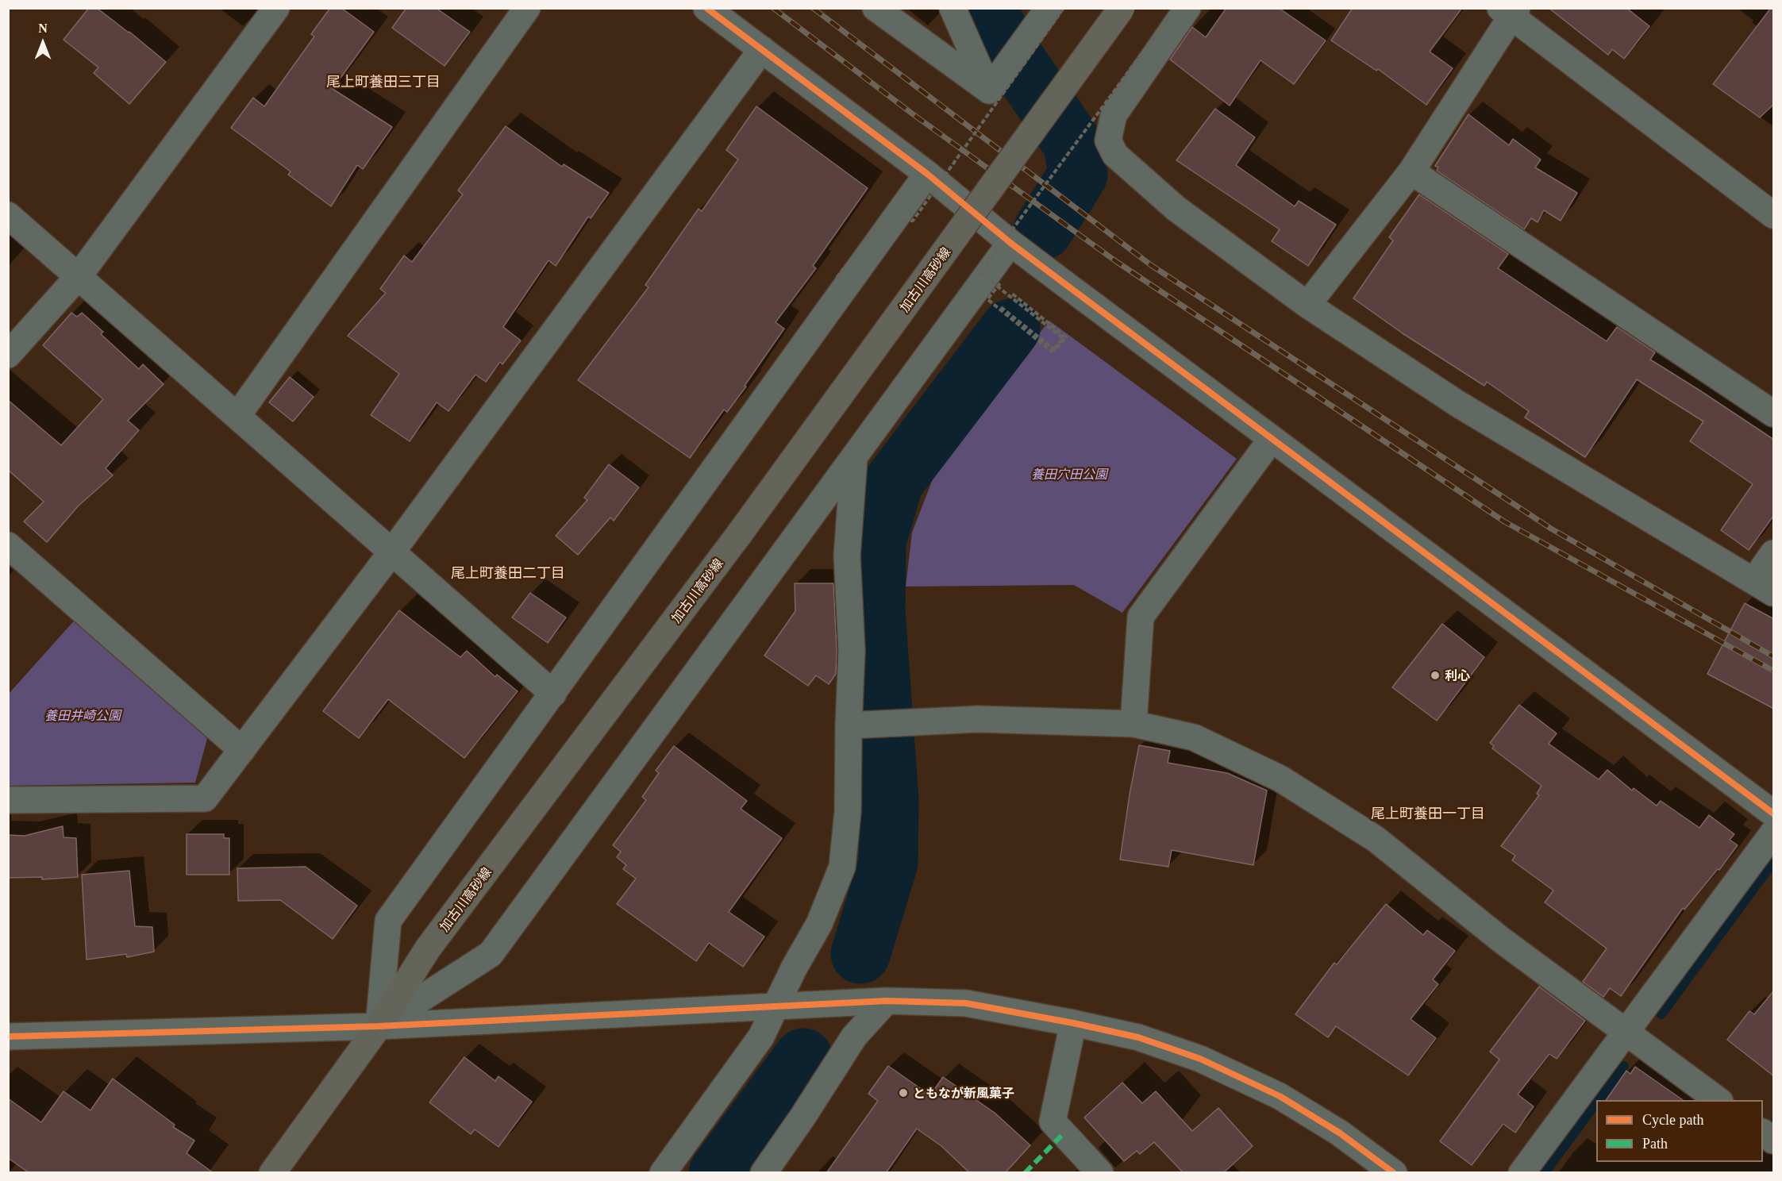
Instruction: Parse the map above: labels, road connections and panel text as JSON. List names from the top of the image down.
{
  "streets": {
    "main road": ["加古川高砂線"]
  },
  "districts": ["尾上町養田三丁目", "尾上町養田二丁目", "尾上町養田一丁目"],
  "parks": ["養田穴田公園", "養田井崎公園"],
  "places": ["利心", "ともなが新風菓子"],
  "legend": ["Cycle path", "Path"],
  "north": "top"
}
